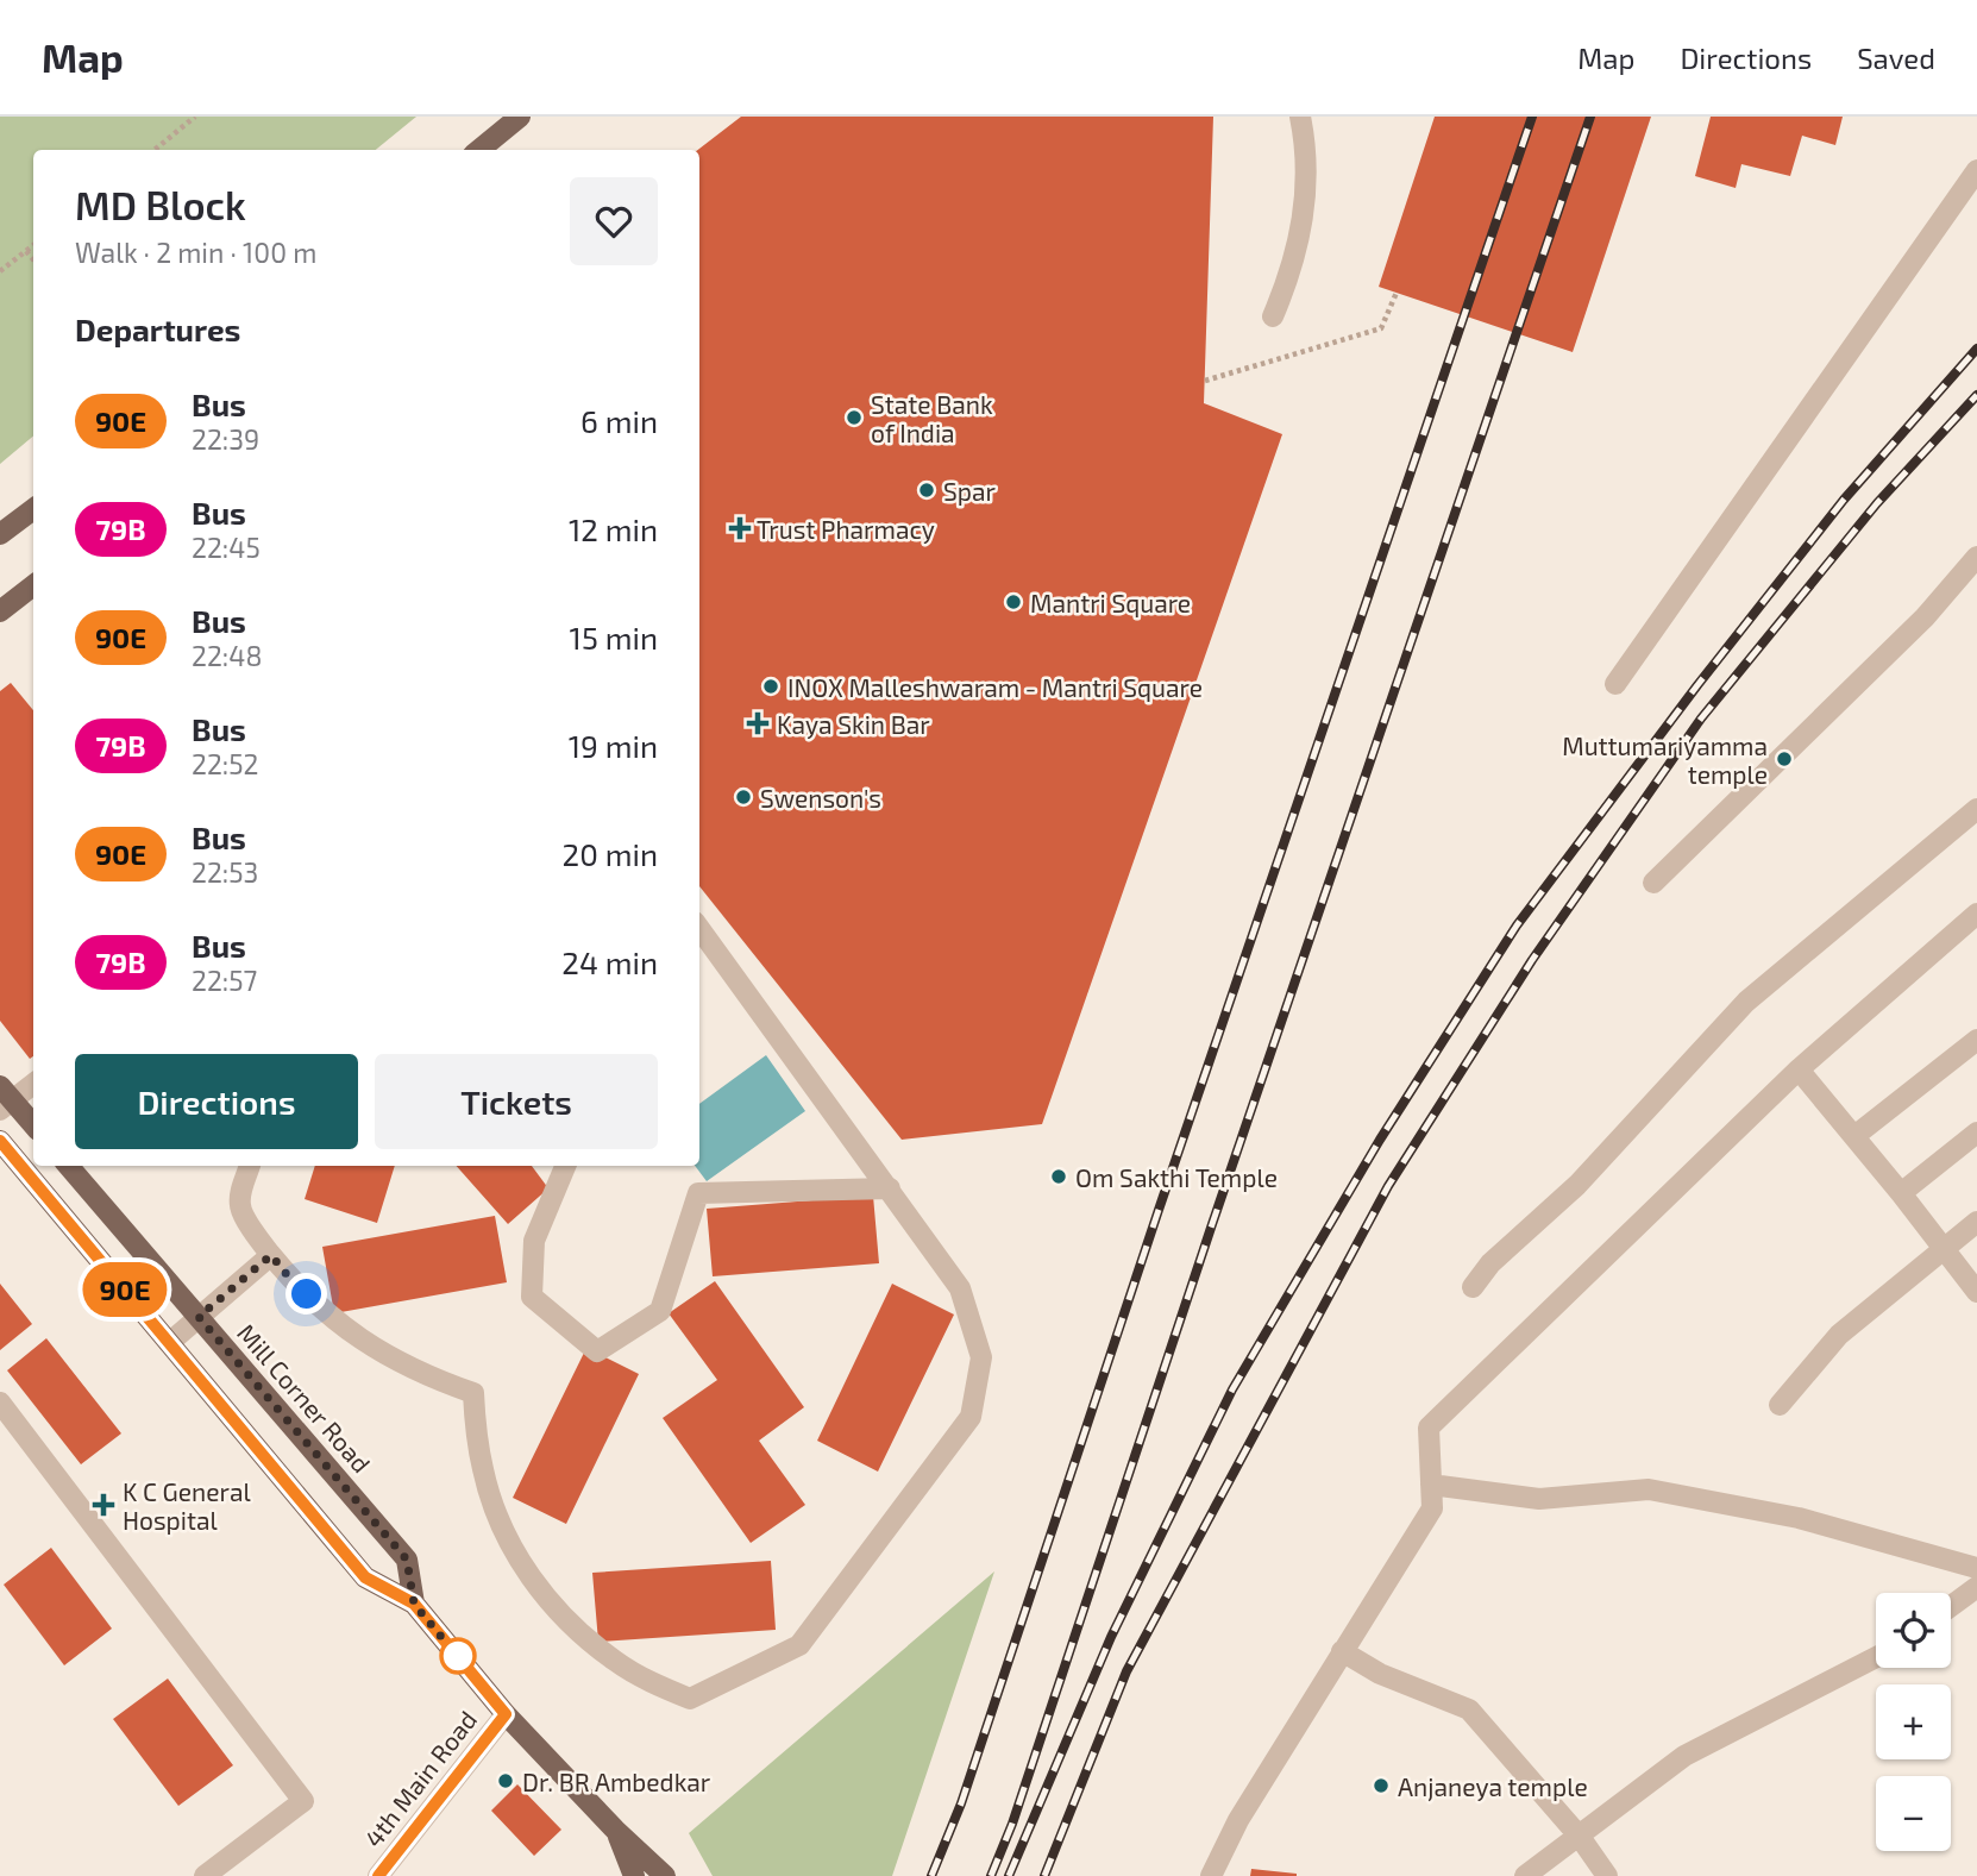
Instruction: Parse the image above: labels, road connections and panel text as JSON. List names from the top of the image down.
{
  "streets": {
    "main road": ["Mill Corner Road"],
    "street": ["4th Main Road"]
  },
  "places": {
    "other": [
      "State Bank of India",
      "Spar",
      "Mantri Square",
      "INOX Malleshwaram - Mantri Square",
      "Muttumariyamma temple",
      "Swenson's",
      "Om Sakthi Temple",
      "Dr. BR Ambedkar",
      "Anjaneya temple"
    ],
    "health": ["Trust Pharmacy", "Kaya Skin Bar", "K C General Hospital"]
  },
  "lines": ["bus line 90E"],
  "page": {
    "header": "Map",
    "nav": ["Map", "Directions", "Saved"],
    "on_map": "90E",
    "heading": [
      ["MD Block", "Walk · 2 min · 100 m"],
      "Departures"
    ],
    "list": [
      {
        "mark": "90E",
        "name": "Bus",
        "note": "22:39",
        "value": "6 min"
      },
      {
        "mark": "79B",
        "name": "Bus",
        "note": "22:45",
        "value": "12 min"
      },
      {
        "mark": "90E",
        "name": "Bus",
        "note": "22:48",
        "value": "15 min"
      },
      {
        "mark": "79B",
        "name": "Bus",
        "note": "22:52",
        "value": "19 min"
      },
      {
        "mark": "90E",
        "name": "Bus",
        "note": "22:53",
        "value": "20 min"
      },
      {
        "mark": "79B",
        "name": "Bus",
        "note": "22:57",
        "value": "24 min"
      }
    ],
    "buttons": ["Directions", "Tickets"],
    "map_buttons": ["+", "−"]
  }
}
